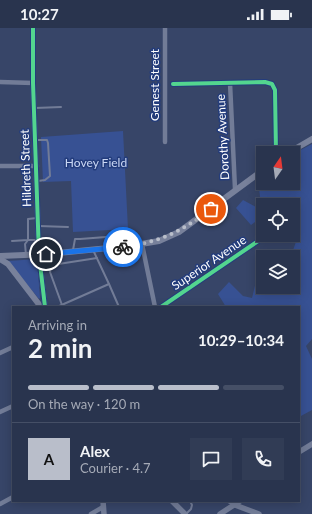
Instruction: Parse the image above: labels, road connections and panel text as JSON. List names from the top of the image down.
{
  "streets": {
    "street": [
      "Genest Street",
      "Dorothy Avenue",
      "Hildreth Street",
      "Superior Avenue"
    ]
  },
  "parks": ["Hovey Field"],
  "north": "top",
  "page": {
    "status": "10:27",
    "heading": ["2 min", "Arriving in", "10:29–10:34"],
    "panel": ["Alex", "Courier · 4.7"],
    "bar": "On the way · 120 m",
    "round": "A"
  }
}
